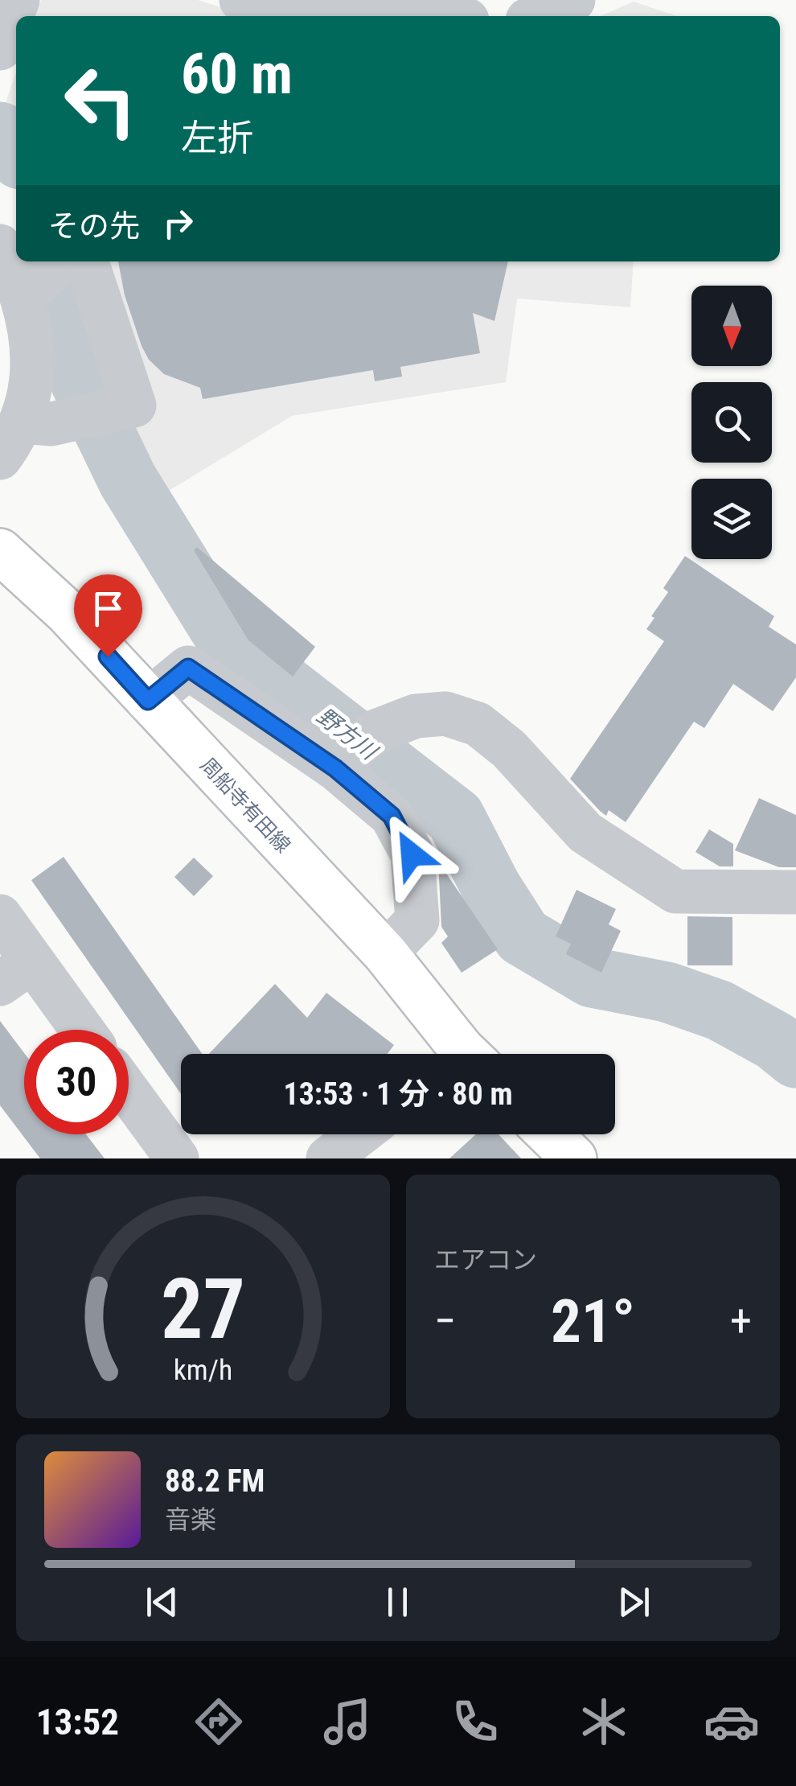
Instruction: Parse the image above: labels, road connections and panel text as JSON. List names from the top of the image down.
{
  "streets": {
    "main road": ["周船寺有田線"]
  },
  "water": ["野方川"],
  "north": "bottom",
  "page": {
    "turn": ["60 m", "左折"],
    "then": "その先",
    "limit": "30",
    "trip": "13:53 · 1 分 · 80 m",
    "tile": "エアコン",
    "heat": ["−", "21°", "+"],
    "song": ["88.2 FM", "音楽"],
    "tabs": "13:52",
    "gauge": ["27", "km/h"]
  }
}
